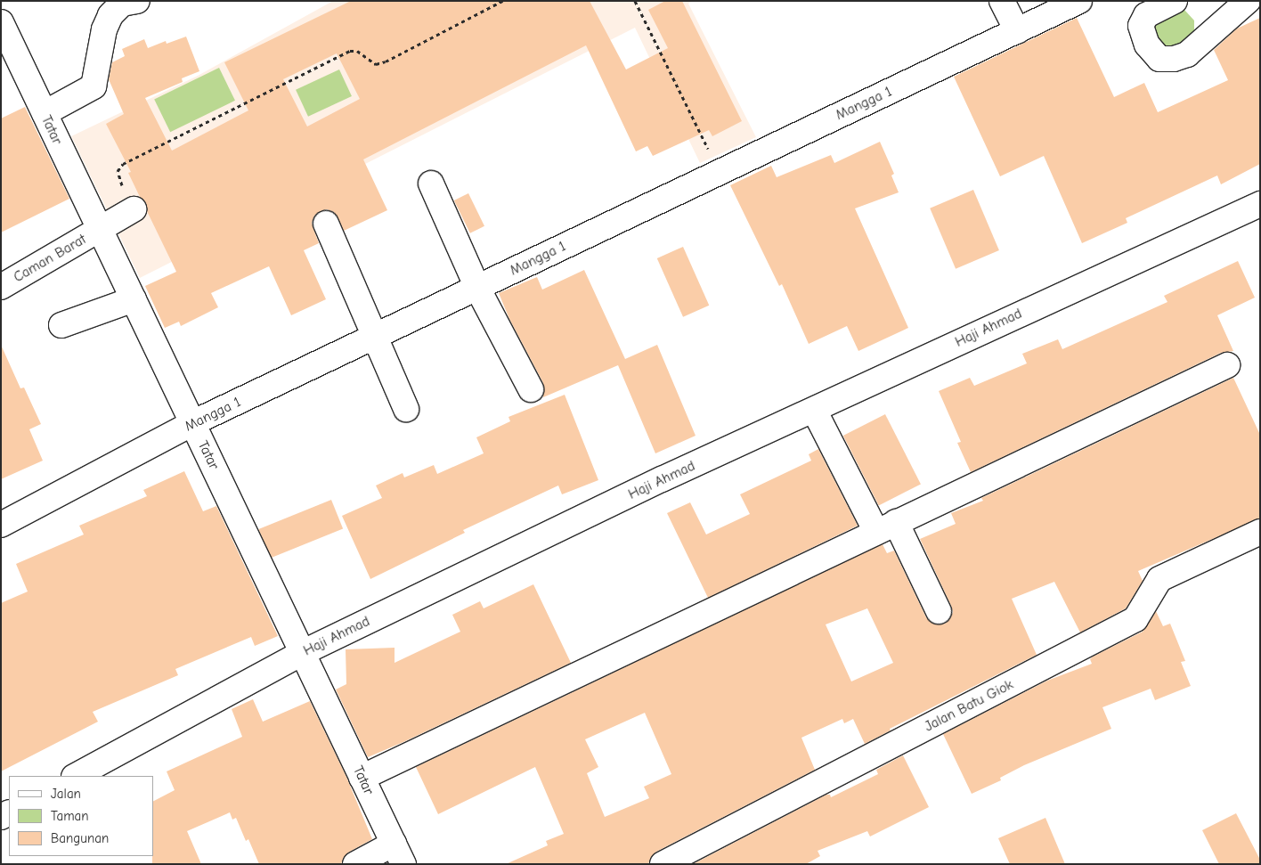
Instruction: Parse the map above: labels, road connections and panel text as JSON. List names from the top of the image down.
{
  "streets": {
    "street": [
      "Mangga 1",
      "Tatar",
      "Caman Barat",
      "Haji Ahmad",
      "Jalan Batu Giok"
    ]
  },
  "crossings": [
    ["Mangga 1", "Tatar"],
    ["Tatar", "Caman Barat"],
    ["Tatar", "Haji Ahmad"]
  ],
  "legend": ["Jalan", "Taman", "Bangunan"]
}
